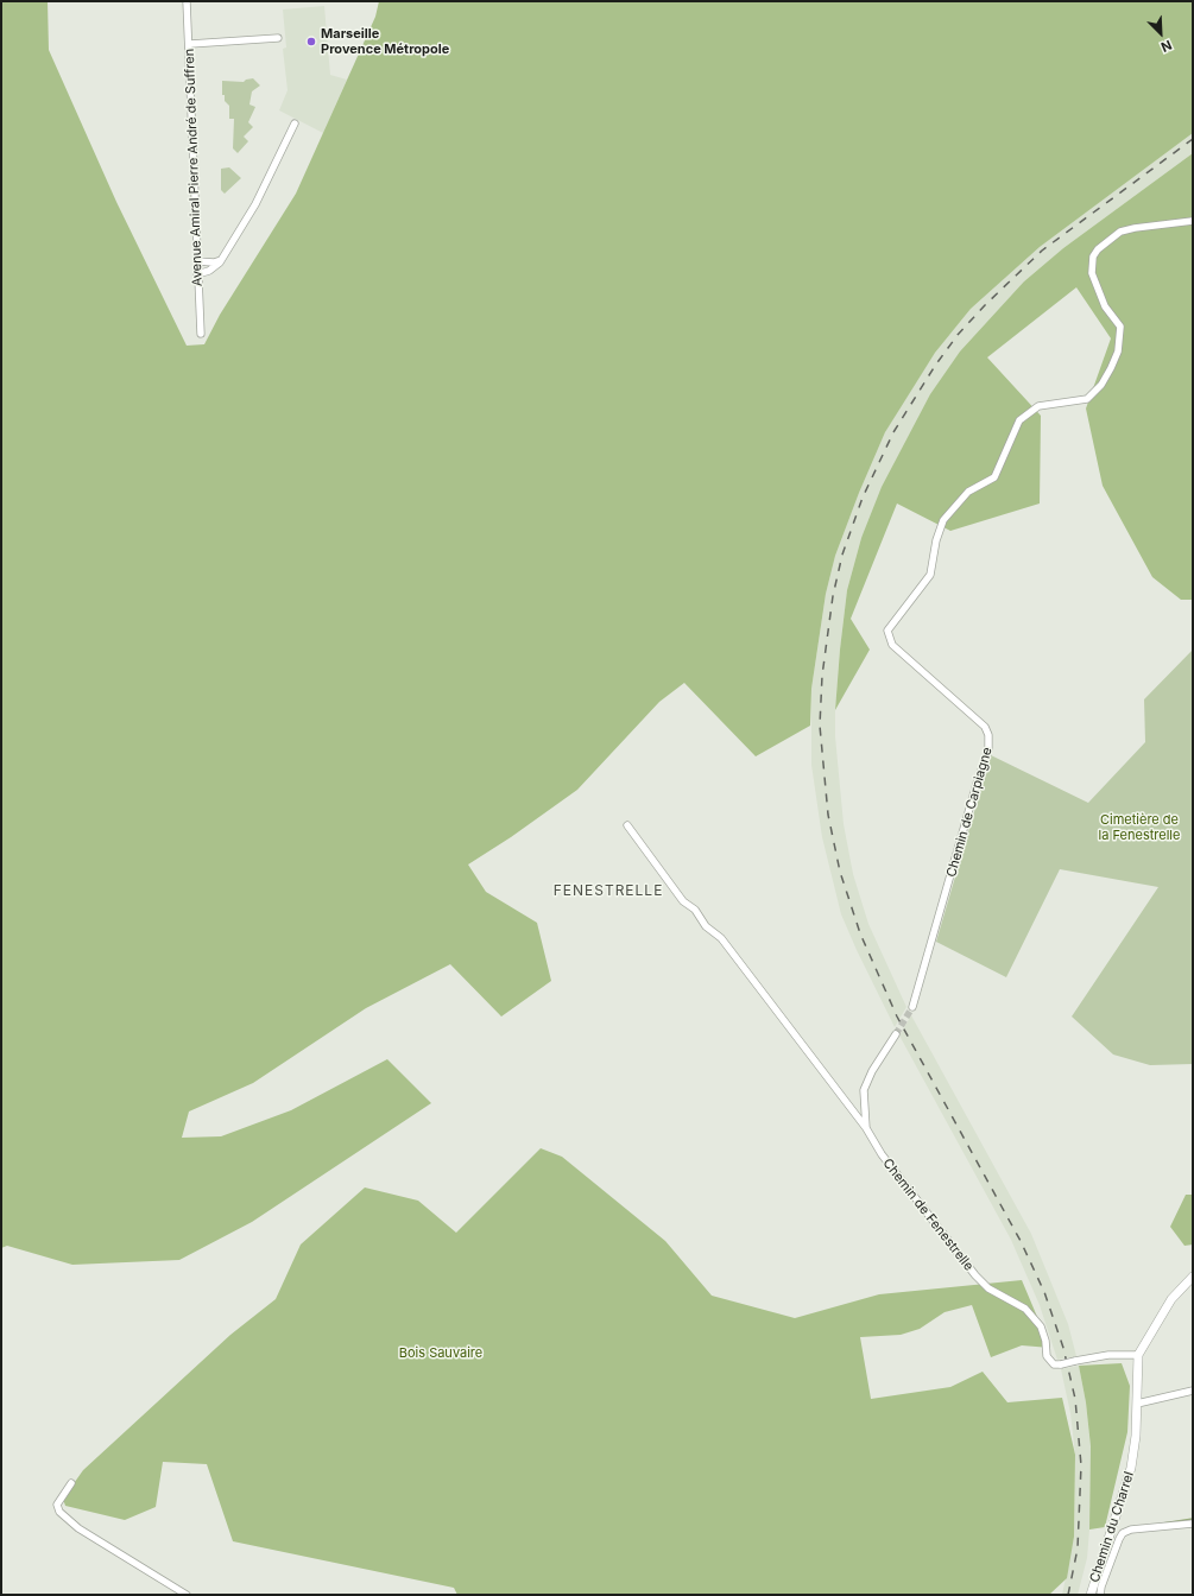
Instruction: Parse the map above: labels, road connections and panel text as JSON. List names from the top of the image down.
{
  "streets": {
    "street": [
      "Avenue Amiral Pierre André de Suffren",
      "Chemin de Carpiagne",
      "Chemin de Fenestrelle",
      "Chemin du Charrel"
    ]
  },
  "crossings": [
    ["Chemin de Fenestrelle", "Chemin du Charrel"]
  ],
  "districts": ["FENESTRELLE"],
  "parks": ["Cimetière de la Fenestrelle", "Bois Sauvaire"],
  "places": ["Marseille Provence Métropole"],
  "north": "bottom right"
}
